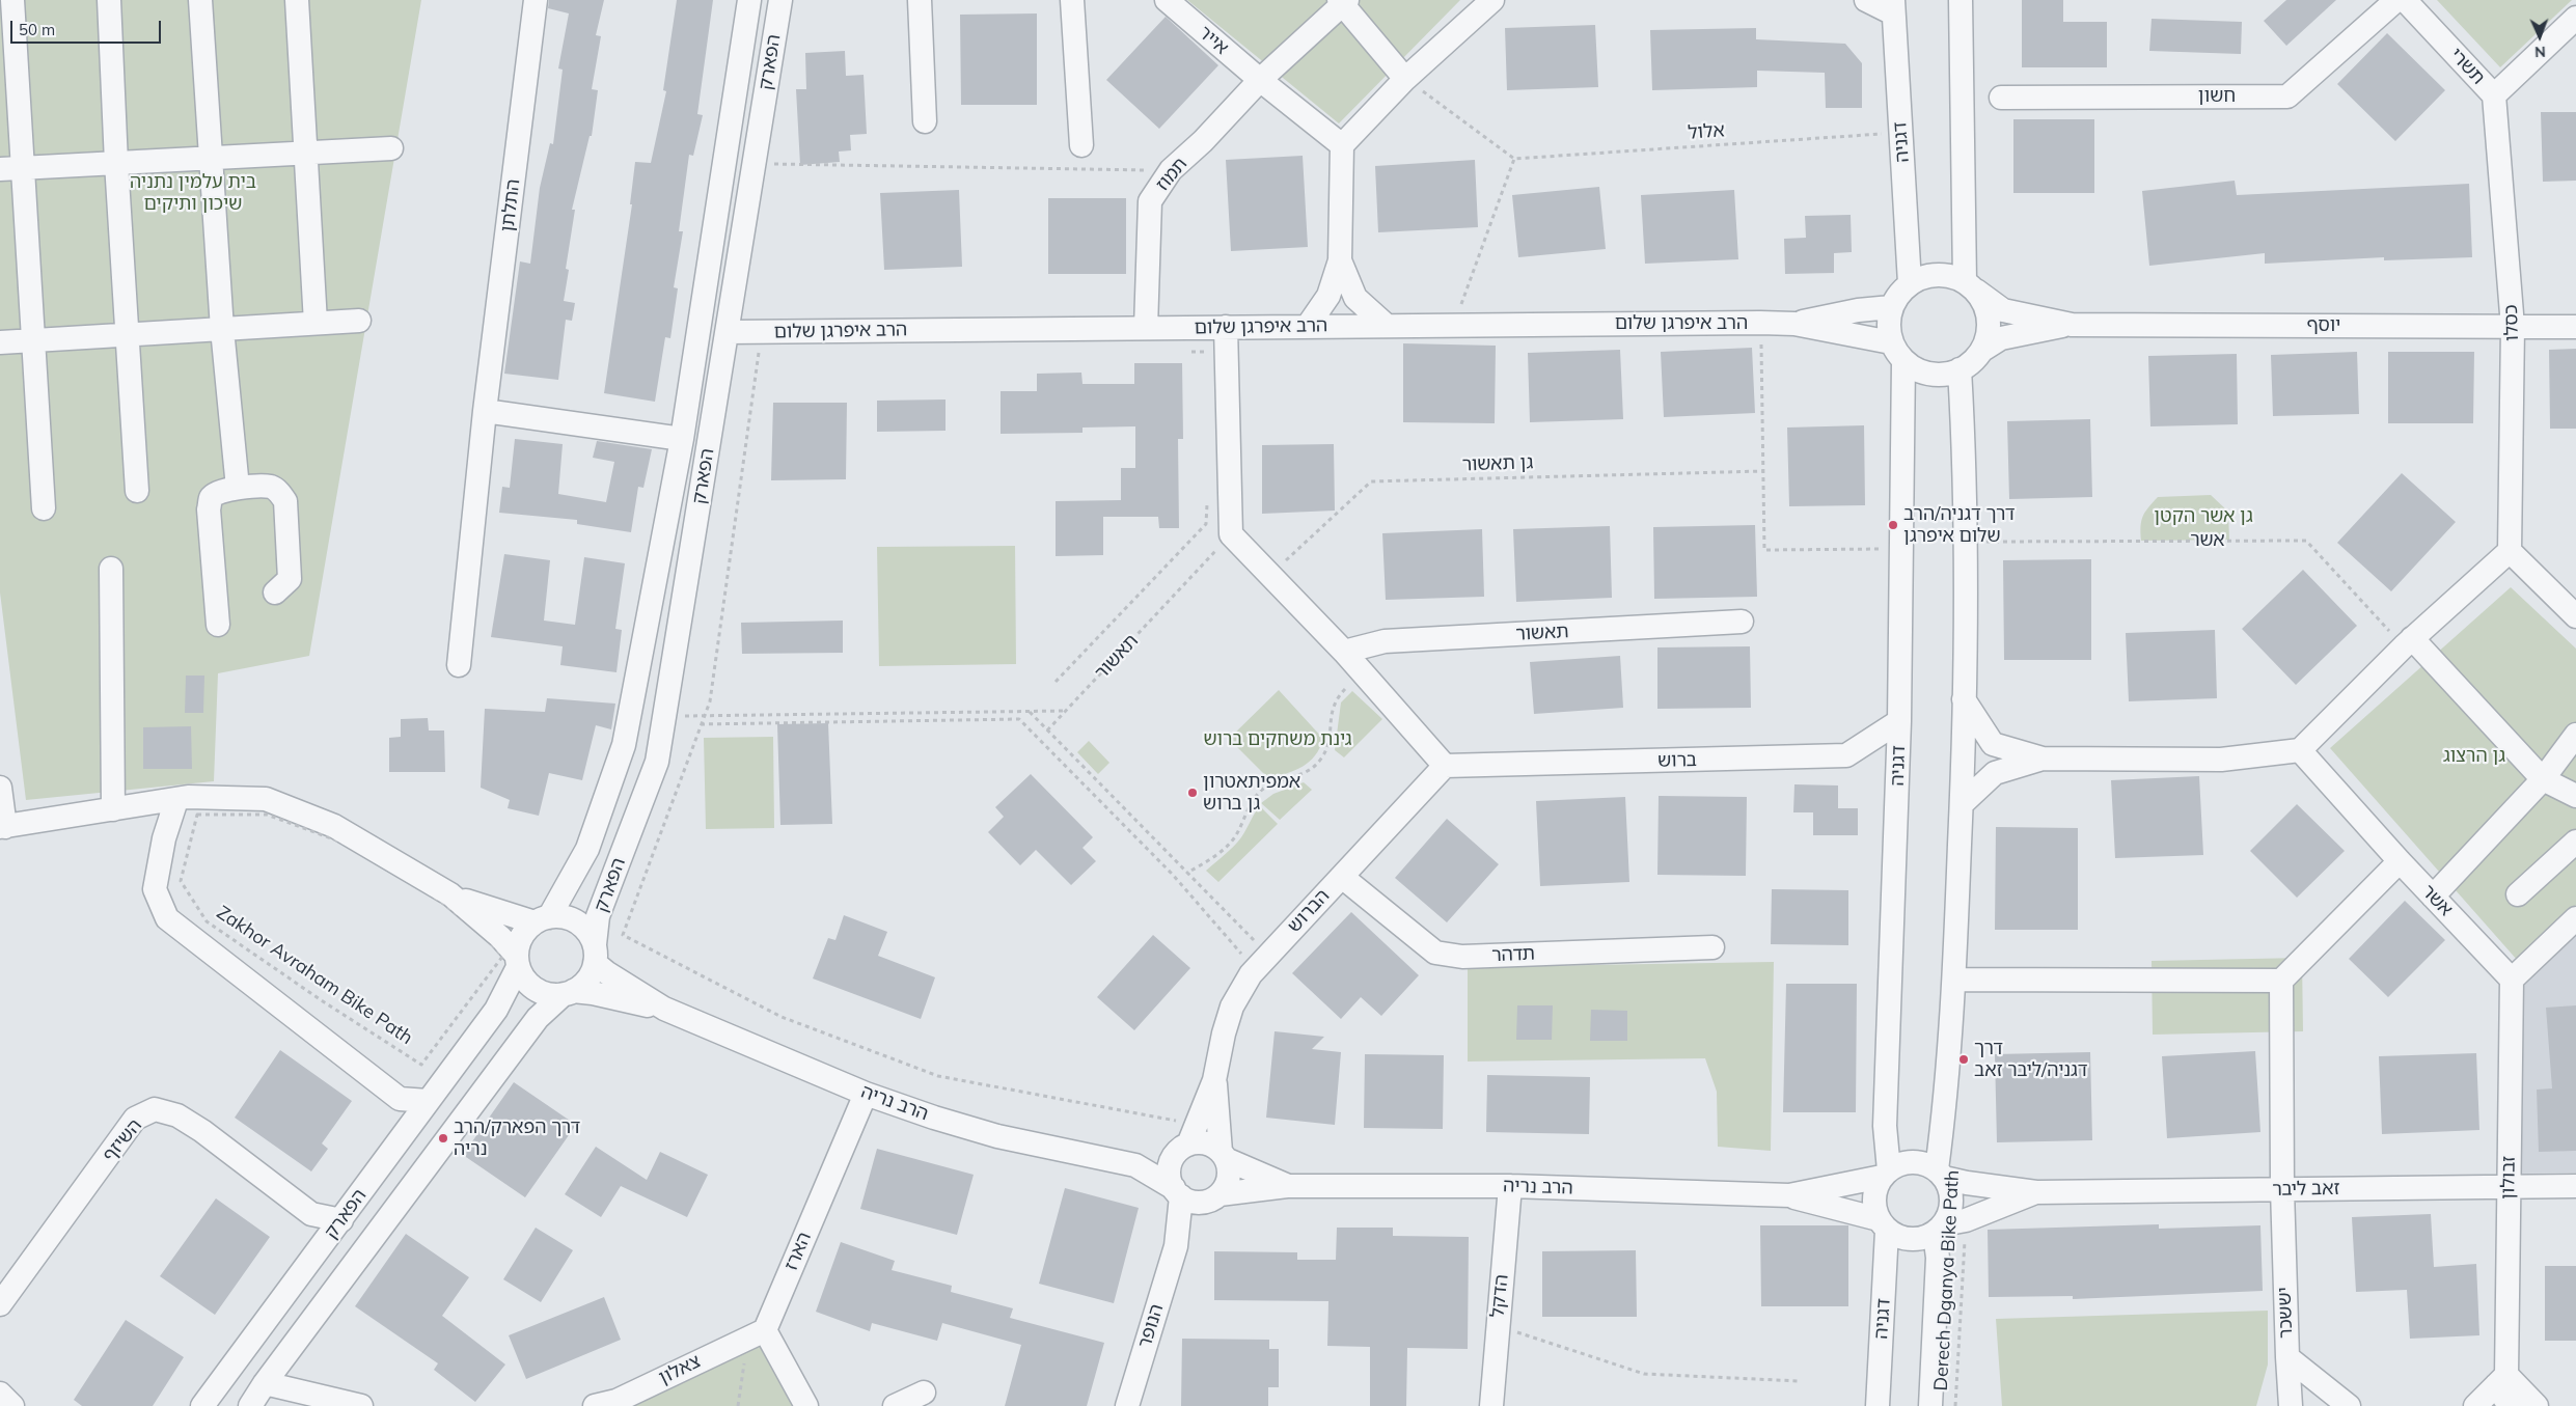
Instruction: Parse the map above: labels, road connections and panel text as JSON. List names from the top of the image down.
{
  "streets": {
    "street": [
      "אייר",
      "הפארק",
      "תשרי",
      "חשון",
      "דגניה",
      "תמוז",
      "התלתן",
      "כסלו",
      "הרב איפרגן שלום",
      "יוסף",
      "אשר",
      "תאשור",
      "ברוש",
      "הברוש",
      "תדהר",
      "הרב נריה",
      "השיזף",
      "זבולון",
      "זאב ליבר",
      "הארז",
      "הדקל",
      "יששכר",
      "הנופר",
      "צאלון"
    ],
    "path": [
      "אלול",
      "גן תאשור",
      "Zakhor Avraham Bike Path",
      "Derech Dganya Bike Path"
    ]
  },
  "crossings": [
    ["אייר", "תמוז"],
    ["הפארק", "הרב איפרגן שלום"],
    ["הפארק", "Zakhor Avraham Bike Path"],
    ["הפארק", "הרב נריה"],
    ["הפארק", "השיזף"],
    ["תשרי", "כסלו"],
    ["אלול", "דגניה"],
    ["דגניה", "הרב איפרגן שלום"],
    ["דגניה", "יוסף"],
    ["דגניה", "ברוש"],
    ["דגניה", "הרב נריה"],
    ["דגניה", "זאב ליבר"],
    ["תמוז", "הרב איפרגן שלום"],
    ["כסלו", "יוסף"],
    ["הרב איפרגן שלום", "יוסף"],
    ["אשר", "זבולון"],
    ["ברוש", "הברוש"],
    ["הברוש", "תדהר"],
    ["הברוש", "הרב נריה"],
    ["הברוש", "הנופר"],
    ["Zakhor Avraham Bike Path", "הרב נריה"],
    ["הרב נריה", "זאב ליבר"],
    ["הרב נריה", "הארז"],
    ["הרב נריה", "הדקל"],
    ["הרב נריה", "הנופר"],
    ["זבולון", "זאב ליבר"],
    ["זאב ליבר", "Derech Dganya Bike Path"],
    ["זאב ליבר", "יששכר"],
    ["הארז", "צאלון"]
  ],
  "parks": [
    "בית עלמין נתניה שיכון ותיקים",
    "גן אשר הקטן",
    "גינת משחקים ברוש",
    "גן הרצוג"
  ],
  "places": [
    "דרך דגניה/הרב שלום איפרגן",
    "אמפיתאטרון גן ברוש",
    "דרך דגניה/ליבר זאב",
    "דרך הפארק/הרב נריה"
  ],
  "scale_bar": "50 m",
  "north": "bottom"
}
